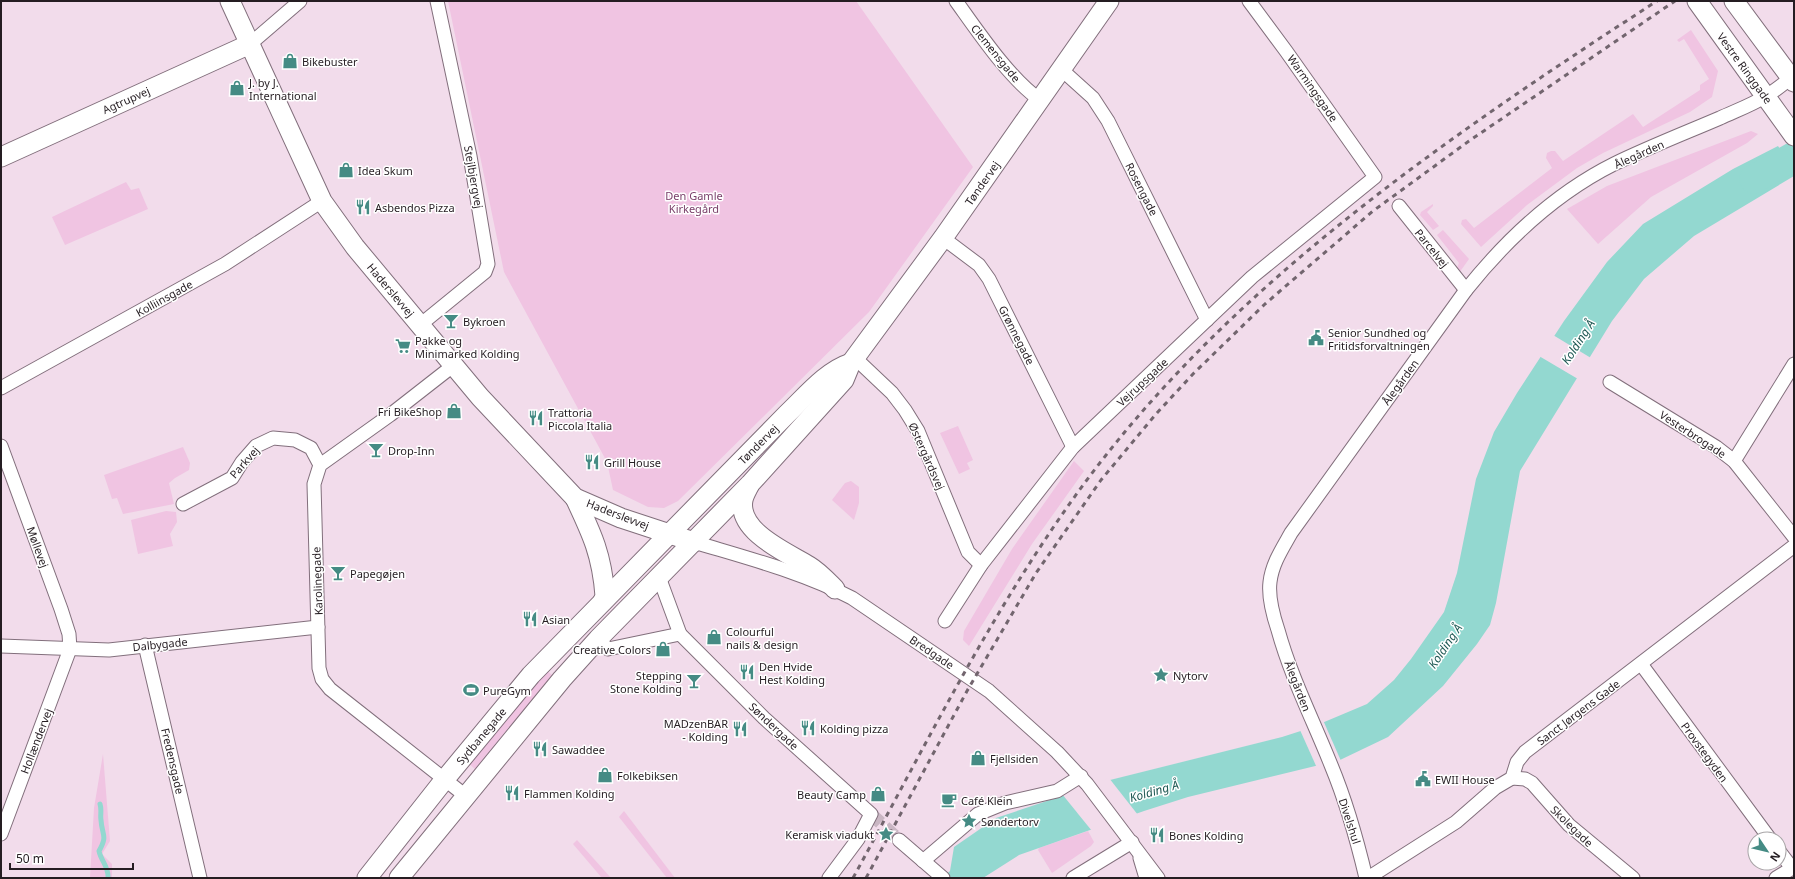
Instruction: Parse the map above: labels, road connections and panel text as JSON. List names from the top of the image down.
{
  "streets": {
    "main road": [
      "Vestre Ringgade",
      "Agtrupvej",
      "Tøndervej",
      "Haderslevvej",
      "Bredgade",
      "Sydbanegade"
    ],
    "street": [
      "Clemensgade",
      "Warmingsgade",
      "Ålegården",
      "Stejlbjergvej",
      "Rosengade",
      "Parcelvej",
      "Kolliinsgade",
      "Grønnegade",
      "Vejrupsgade",
      "Vesterbrogade",
      "Østergårdsvej",
      "Parkvej",
      "Møllevej",
      "Karolinegade",
      "Dalbygade",
      "Sanct Jørgens Gade",
      "Søndergade",
      "Hollændervej",
      "Provstegyden",
      "Fredensgade",
      "Divelshul",
      "Skolegade"
    ]
  },
  "crossings": [
    ["Clemensgade", "Tøndervej"],
    ["Vestre Ringgade", "Ålegården"],
    ["Warmingsgade", "Vejrupsgade"],
    ["Agtrupvej", "Haderslevvej"],
    ["Ålegården", "Parcelvej"],
    ["Ålegården", "Divelshul"],
    ["Stejlbjergvej", "Haderslevvej"],
    ["Tøndervej", "Rosengade"],
    ["Tøndervej", "Haderslevvej"],
    ["Tøndervej", "Grønnegade"],
    ["Tøndervej", "Østergårdsvej"],
    ["Tøndervej", "Bredgade"],
    ["Tøndervej", "Sydbanegade"],
    ["Rosengade", "Vejrupsgade"],
    ["Haderslevvej", "Kolliinsgade"],
    ["Haderslevvej", "Bredgade"],
    ["Haderslevvej", "Sydbanegade"],
    ["Grønnegade", "Vejrupsgade"],
    ["Vejrupsgade", "Østergårdsvej"],
    ["Parkvej", "Karolinegade"],
    ["Møllevej", "Dalbygade"],
    ["Møllevej", "Hollændervej"],
    ["Karolinegade", "Dalbygade"],
    ["Karolinegade", "Sydbanegade"],
    ["Dalbygade", "Hollændervej"],
    ["Dalbygade", "Fredensgade"],
    ["Bredgade", "Sydbanegade"],
    ["Sanct Jørgens Gade", "Provstegyden"],
    ["Sanct Jørgens Gade", "Skolegade"]
  ],
  "water": ["Kolding Å"],
  "parks": ["Den Gamle Kirkegård"],
  "places": {
    "shop": [
      "Bikebuster",
      "J. by J. International",
      "Idea Skum",
      "Fri BikeShop",
      "Colourful nails & design",
      "Creative Colors",
      "Fjellsiden",
      "Folkebiksen",
      "Beauty Camp"
    ],
    "restaurant": [
      "Asbendos Pizza",
      "Trattoria Piccola Italia",
      "Grill House",
      "Asian",
      "Den Hvide Hest Kolding",
      "Kolding pizza",
      "MADzenBAR - Kolding",
      "Sawaddee",
      "Flammen Kolding",
      "Bones Kolding"
    ],
    "bar": [
      "Bykroen",
      "Drop-Inn",
      "Papegøjen",
      "Stepping Stone Kolding"
    ],
    "public building": ["Senior Sundhed og Fritidsforvaltningen", "EWII House"],
    "supermarket": ["Pakke og Minimarked Kolding"],
    "place": ["Nytorv", "Søndertorv", "Keramisk viadukt"],
    "sports": ["PureGym"],
    "cafe": ["Café Klein"]
  },
  "scale_bar": "50 m",
  "north": "bottom right"
}
